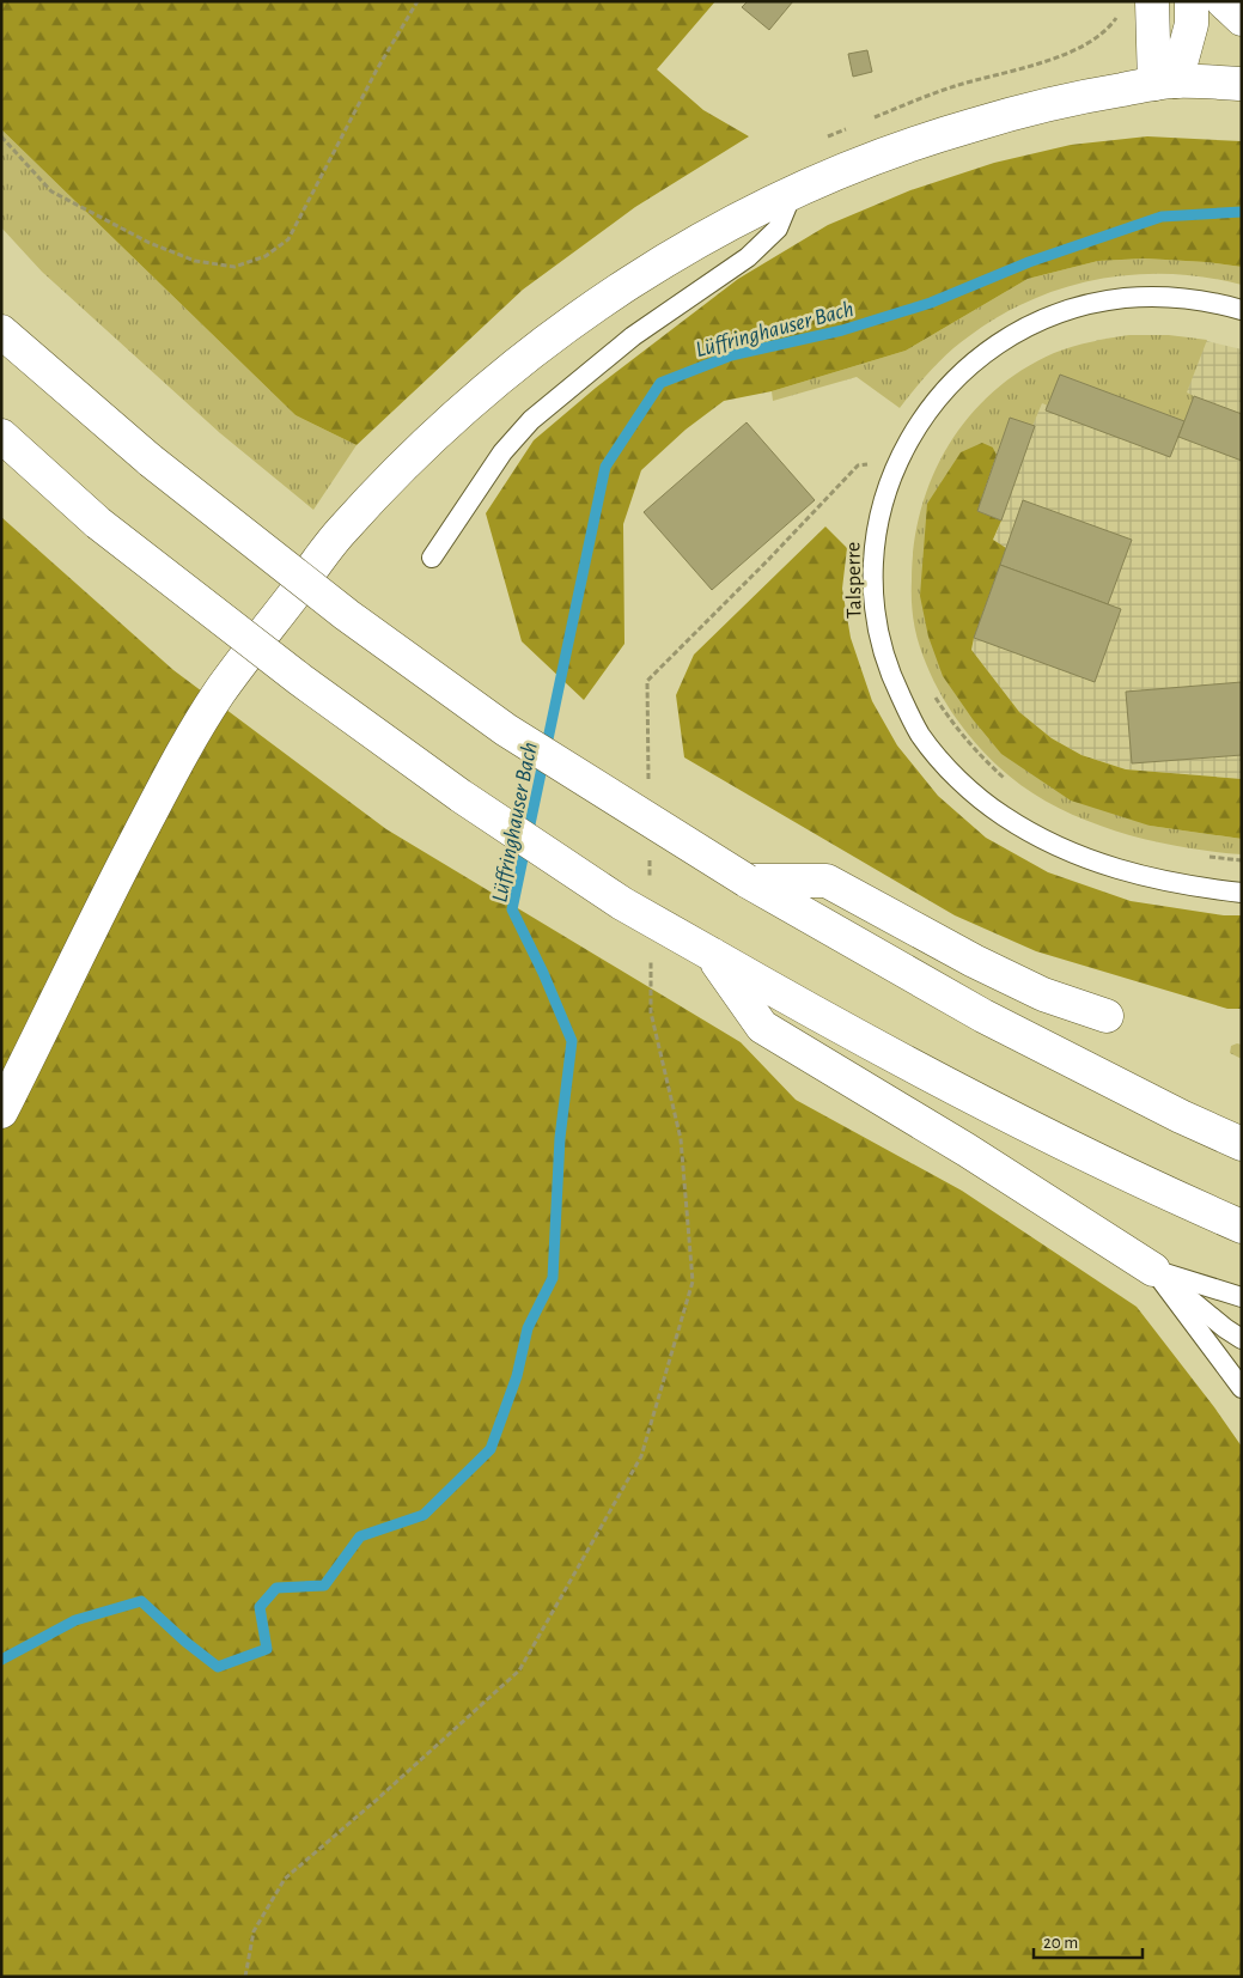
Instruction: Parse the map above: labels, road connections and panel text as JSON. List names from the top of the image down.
{
  "streets": {
    "lane": ["Talsperre"]
  },
  "water": ["Lüffringhauser Bach"],
  "scale_bar": "20 m"
}
